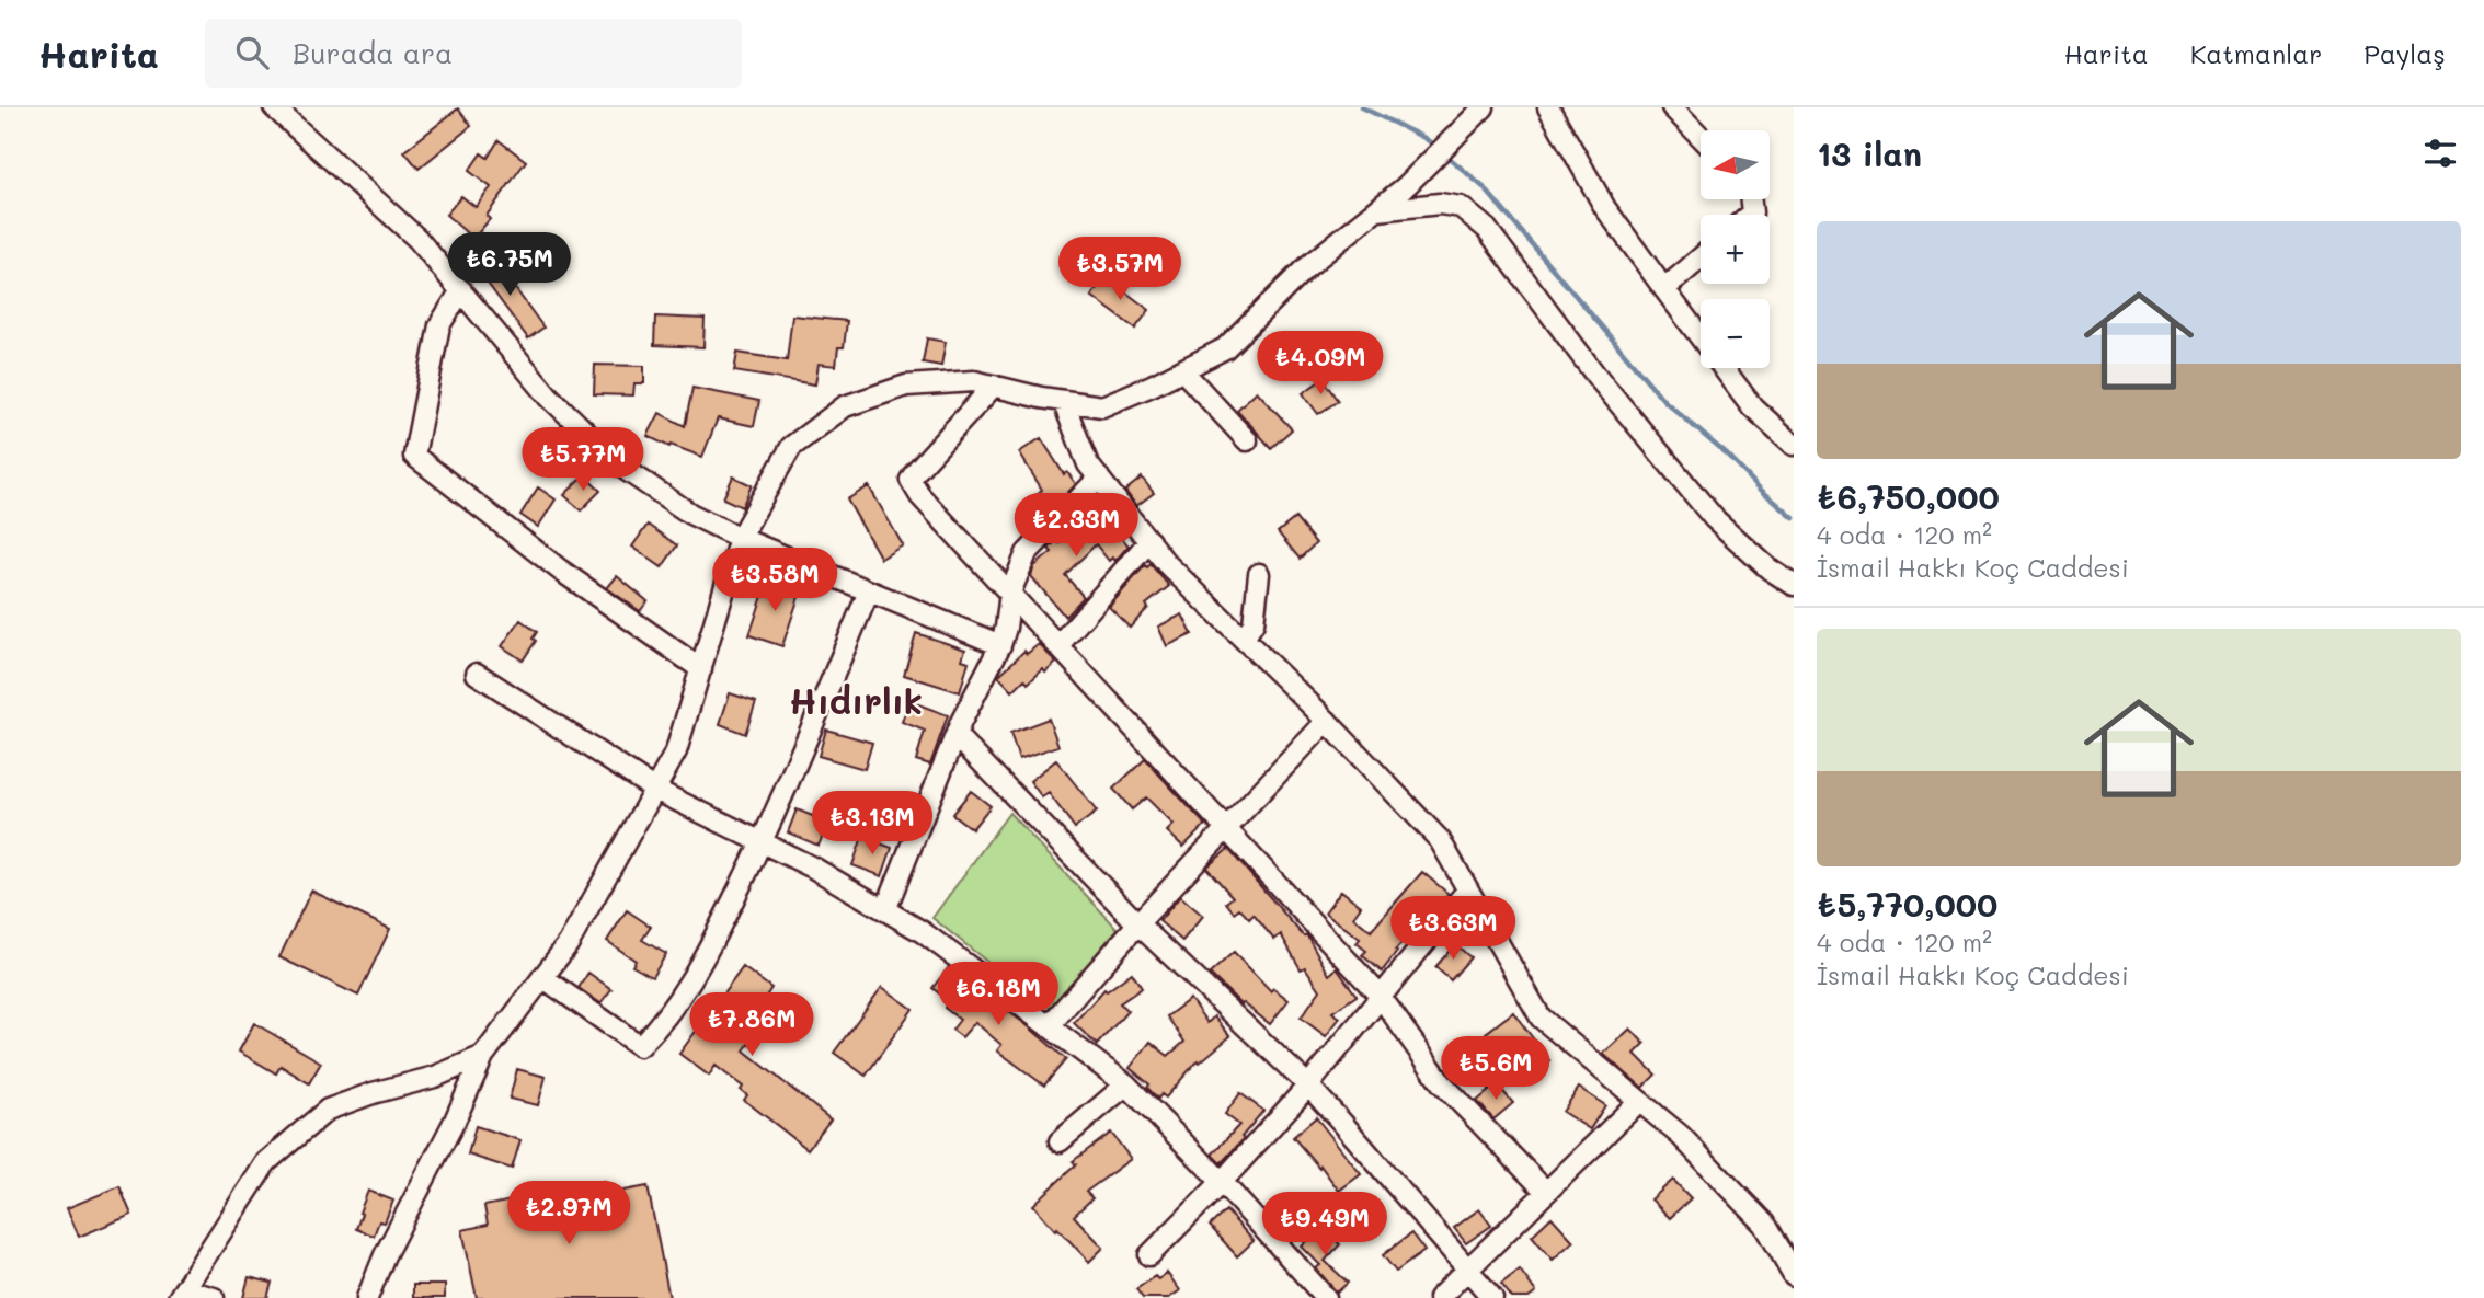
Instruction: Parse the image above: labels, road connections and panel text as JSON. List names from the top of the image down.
{
  "districts": ["Hıdırlık"],
  "north": "left",
  "page": {
    "header": "Harita",
    "search": "Burada ara",
    "nav": ["Harita", "Katmanlar", "Paylaş"],
    "heading": "13 ilan",
    "map_buttons": ["+", "−"],
    "list": [
      {
        "name": "₺6,750,000",
        "note": "4 oda · 120 m² · İsmail Hakkı Koç Caddesi"
      },
      {
        "name": "₺5,770,000",
        "note": "4 oda · 120 m² · İsmail Hakkı Koç Caddesi"
      }
    ],
    "price": [
      "₺6.75M",
      "₺3.57M",
      "₺4.09M",
      "₺5.77M",
      "₺2.33M",
      "₺3.58M",
      "₺3.13M",
      "₺3.63M",
      "₺6.18M",
      "₺7.86M",
      "₺5.6M",
      "₺2.97M",
      "₺9.49M"
    ]
  }
}
